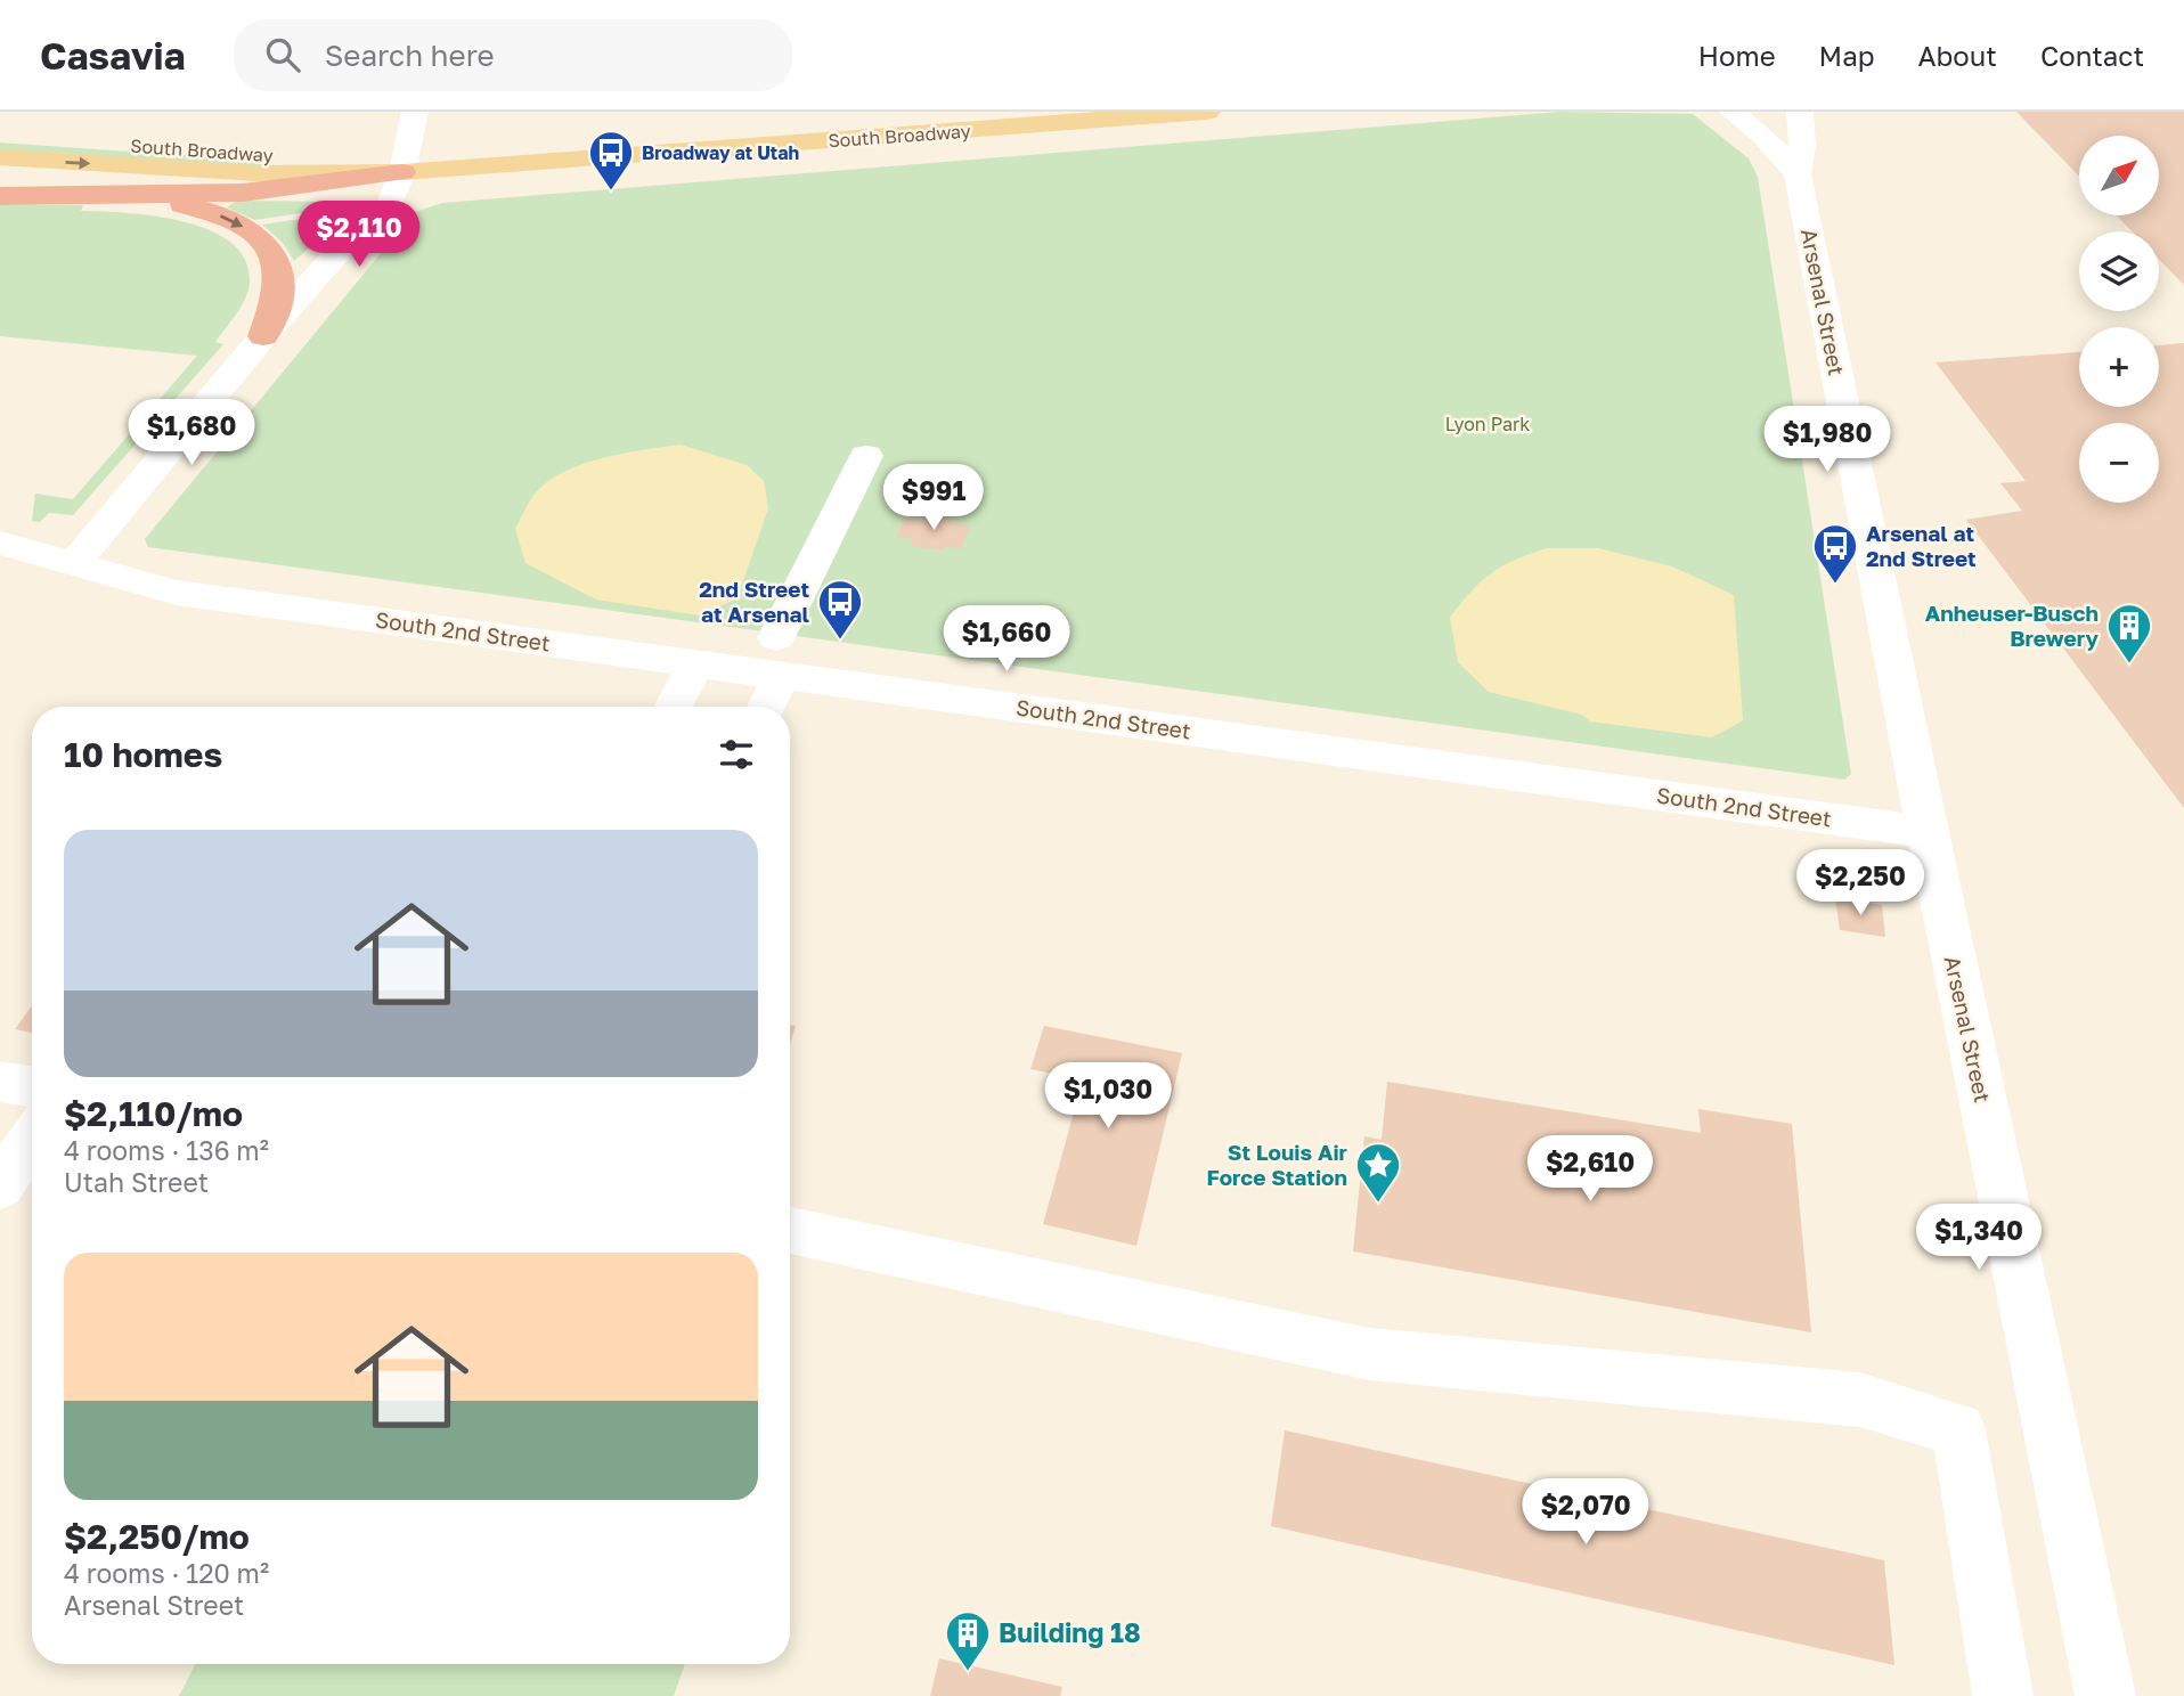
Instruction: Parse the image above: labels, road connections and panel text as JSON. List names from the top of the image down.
{
  "streets": {
    "main road": ["South Broadway"],
    "street": ["Arsenal Street", "South 2nd Street"]
  },
  "crossings": [
    ["Arsenal Street", "South 2nd Street"]
  ],
  "parks": ["Lyon Park"],
  "places": {
    "bus stop": ["Broadway at Utah", "Arsenal at 2nd Street", "2nd Street at Arsenal"],
    "building": ["Anheuser-Busch Brewery", "Building 18"],
    "place": ["St Louis Air Force Station"]
  },
  "north": "top right",
  "page": {
    "header": "Casavia",
    "search": "Search here",
    "nav": [
      "Home",
      "Map",
      "About",
      "Contact"
    ],
    "map_buttons": ["+", "−"],
    "price": [
      "$2,110",
      "$1,680",
      "$1,980",
      "$991",
      "$1,660",
      "$2,250",
      "$1,030",
      "$2,610",
      "$1,340",
      "$2,070"
    ],
    "heading": "10 homes",
    "list": [
      {
        "name": "$2,110/mo",
        "note": "4 rooms · 136 m² · Utah Street"
      },
      {
        "name": "$2,250/mo",
        "note": "4 rooms · 120 m² · Arsenal Street"
      }
    ]
  }
}
